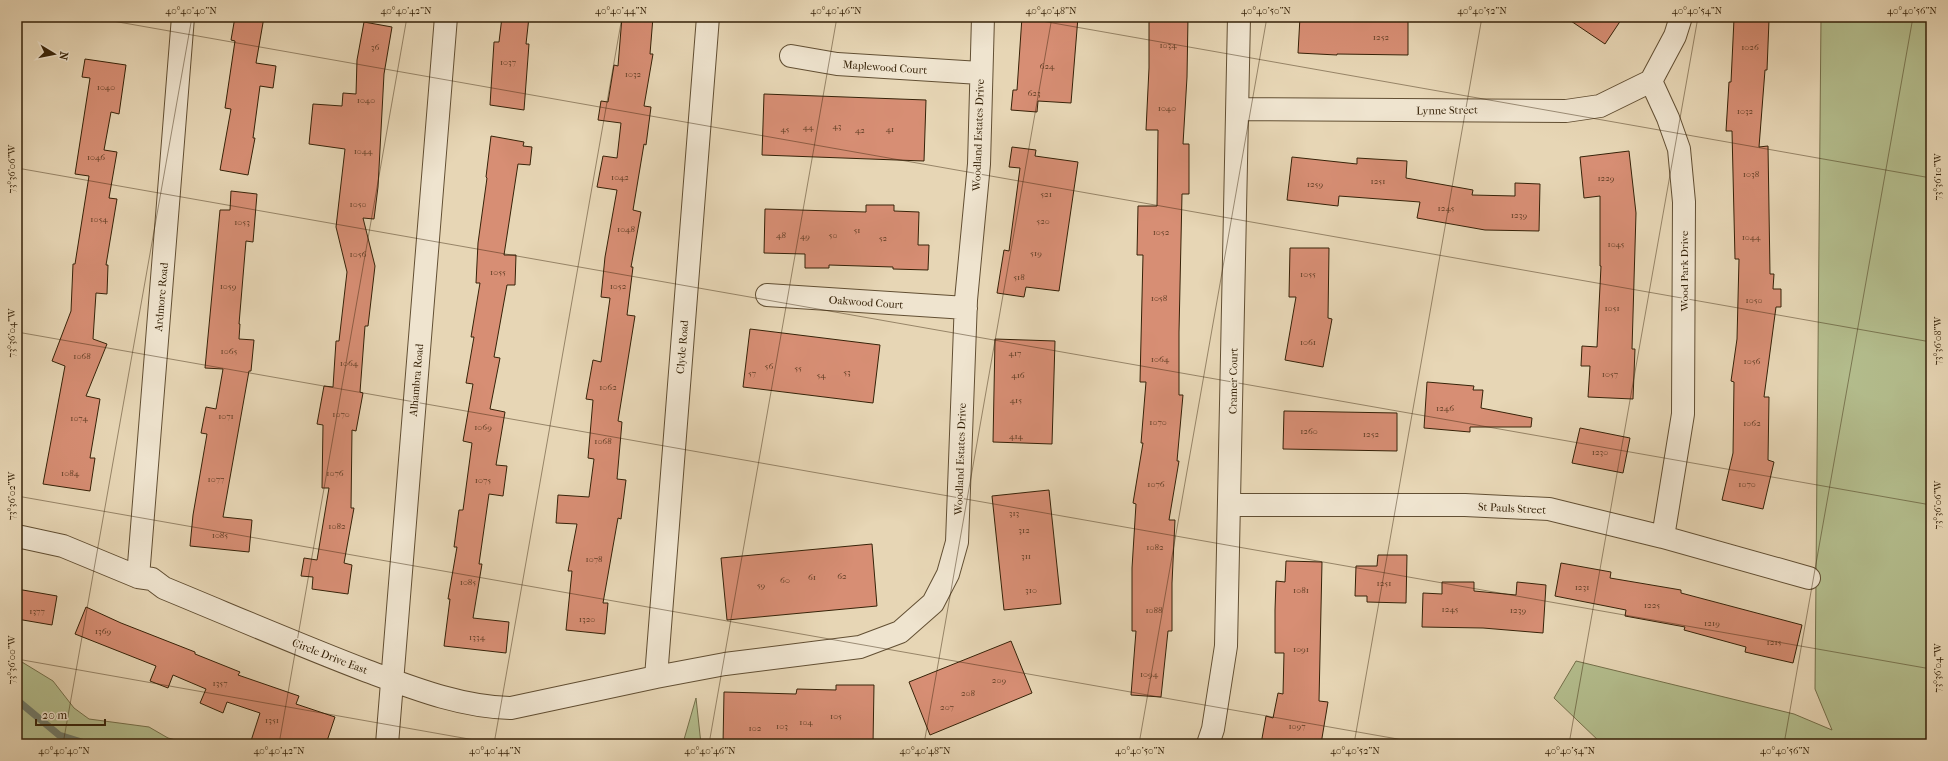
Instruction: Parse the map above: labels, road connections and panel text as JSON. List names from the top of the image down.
{
  "streets": {
    "street": [
      "Maplewood Court",
      "Lynne Street",
      "Woodland Estates Drive",
      "Wood Park Drive",
      "Ardmore Road",
      "Oakwood Court",
      "Clyde Road",
      "Alhambra Road",
      "Cramer Court",
      "St Pauls Street",
      "Circle Drive East"
    ]
  },
  "crossings": [
    ["Maplewood Court", "Woodland Estates Drive"],
    ["Lynne Street", "Wood Park Drive"],
    ["Lynne Street", "Cramer Court"],
    ["Woodland Estates Drive", "Oakwood Court"],
    ["Woodland Estates Drive", "Clyde Road"],
    ["Woodland Estates Drive", "Circle Drive East"],
    ["Wood Park Drive", "St Pauls Street"],
    ["Ardmore Road", "Circle Drive East"],
    ["Clyde Road", "Circle Drive East"],
    ["Alhambra Road", "Circle Drive East"],
    ["Cramer Court", "St Pauls Street"]
  ],
  "house_numbers": [
    "1252",
    "1034",
    "36",
    "1026",
    "1037",
    "624",
    "1032",
    "1040",
    "623",
    "1040",
    "1040",
    "1032",
    "43",
    "44",
    "45",
    "41",
    "42",
    "1044",
    "1046",
    "1038",
    "1042",
    "1229",
    "1251",
    "1259",
    "521",
    "1050",
    "1245",
    "1239",
    "1054",
    "520",
    "1053",
    "1048",
    "51",
    "1052",
    "48",
    "50",
    "49",
    "1044",
    "52",
    "1045",
    "519",
    "1056",
    "1055",
    "1055",
    "518",
    "1059",
    "1052",
    "1058",
    "1050",
    "1051",
    "1061",
    "1065",
    "417",
    "1068",
    "1064",
    "1056",
    "1064",
    "56",
    "55",
    "53",
    "57",
    "1057",
    "54",
    "416",
    "1062",
    "415",
    "1246",
    "1070",
    "1071",
    "1074",
    "1070",
    "1062",
    "1069",
    "1260",
    "1252",
    "414",
    "1068",
    "1230",
    "1084",
    "1076",
    "1077",
    "1075",
    "1076",
    "1070",
    "313",
    "1082",
    "312",
    "1085",
    "1082",
    "311",
    "1078",
    "62",
    "61",
    "60",
    "1085",
    "1251",
    "59",
    "1231",
    "310",
    "1081",
    "1225",
    "1245",
    "1088",
    "1239",
    "1377",
    "1320",
    "1219",
    "1369",
    "1334",
    "1215",
    "1091",
    "1094",
    "209",
    "1357",
    "208",
    "207",
    "105",
    "1351",
    "104",
    "103",
    "1097",
    "102"
  ],
  "scale_bar": "20 m",
  "north": "right",
  "coordinates": [
    "40°40'40\"N",
    "40°40'42\"N",
    "40°40'44\"N",
    "40°40'46\"N",
    "40°40'48\"N",
    "40°40'50\"N",
    "40°40'52\"N",
    "40°40'54\"N",
    "40°40'56\"N",
    "73°36'06\"W",
    "73°36'10\"W",
    "73°36'04\"W",
    "73°36'08\"W",
    "73°36'02\"W",
    "73°36'00\"W"
  ]
}
